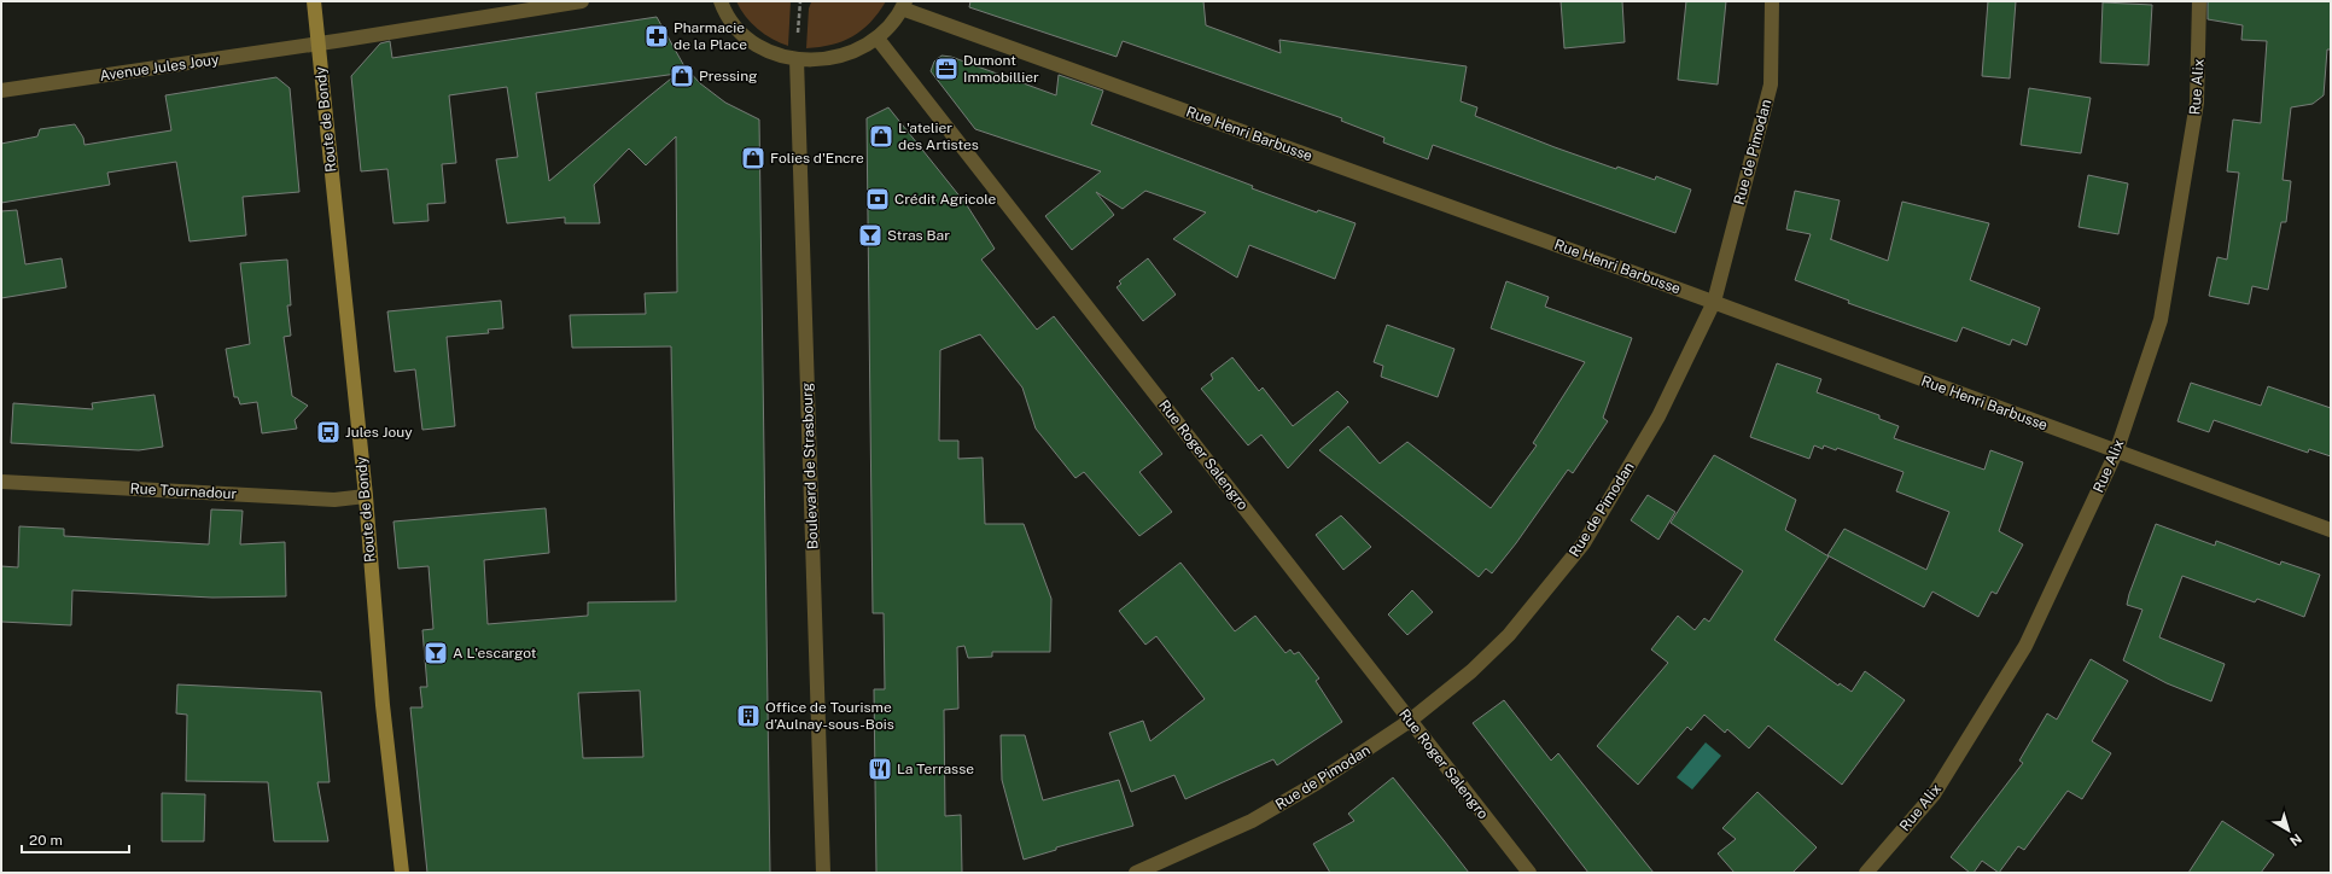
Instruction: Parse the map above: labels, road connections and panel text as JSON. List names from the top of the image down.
{
  "streets": {
    "street": [
      "Avenue Jules Jouy",
      "Rue Alix",
      "Route de Bondy",
      "Rue Henri Barbusse",
      "Rue de Pimodan",
      "Rue Roger Salengro",
      "Boulevard de Strasbourg",
      "Rue Tournadour"
    ]
  },
  "crossings": [
    ["Avenue Jules Jouy", "Route de Bondy"],
    ["Rue Alix", "Rue Henri Barbusse"],
    ["Route de Bondy", "Rue Tournadour"],
    ["Rue Henri Barbusse", "Rue de Pimodan"],
    ["Rue de Pimodan", "Rue Roger Salengro"]
  ],
  "places": {
    "pharmacy": ["Pharmacie de la Place"],
    "office": ["Dumont Immobillier"],
    "shop": ["Pressing", "L'atelier des Artistes", "Folies d'Encre"],
    "bank": ["Crédit Agricole"],
    "bar": ["Stras Bar", "A L'escargot"],
    "bus stop": ["Jules Jouy"],
    "building": ["Office de Tourisme d’Aulnay-sous-Bois"],
    "restaurant": ["La Terrasse"]
  },
  "scale_bar": "20 m",
  "north": "bottom right"
}
